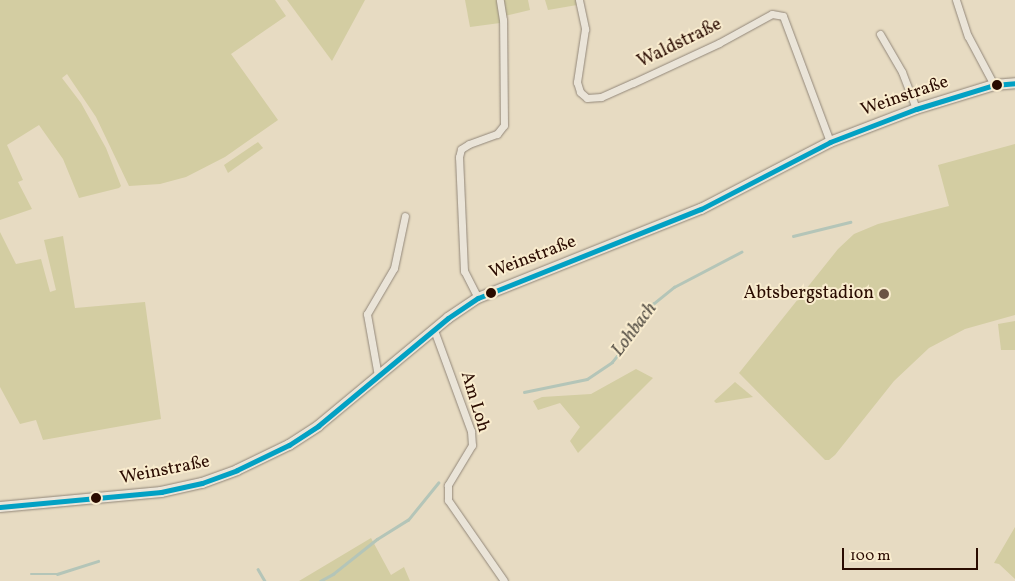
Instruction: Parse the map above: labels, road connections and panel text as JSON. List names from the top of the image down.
{
  "streets": {
    "street": ["Waldstraße", "Weinstraße", "Am Loh"]
  },
  "crossings": [
    ["Waldstraße", "Weinstraße"],
    ["Weinstraße", "Am Loh"]
  ],
  "water": ["Lohbach"],
  "places": ["Abtsbergstadion"],
  "scale_bar": "100 m"
}
